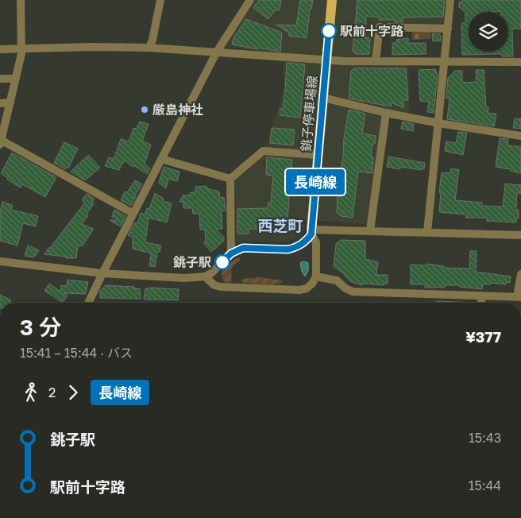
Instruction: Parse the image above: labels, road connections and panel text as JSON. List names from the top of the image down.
{
  "streets": {
    "main road": ["銚子停車場線"]
  },
  "districts": ["西芝町"],
  "places": ["駅前十字路", "厳島神社", "銚子駅"],
  "lines": ["bus line 長崎線"],
  "page": {
    "on_map": "長崎線",
    "heading": ["3 分", "15:41 – 15:44 · バス", "¥377"],
    "legs": ["2", "長崎線"],
    "list": [
      {
        "name": "銚子駅",
        "value": "15:43"
      },
      {
        "name": "駅前十字路",
        "value": "15:44"
      }
    ]
  }
}
